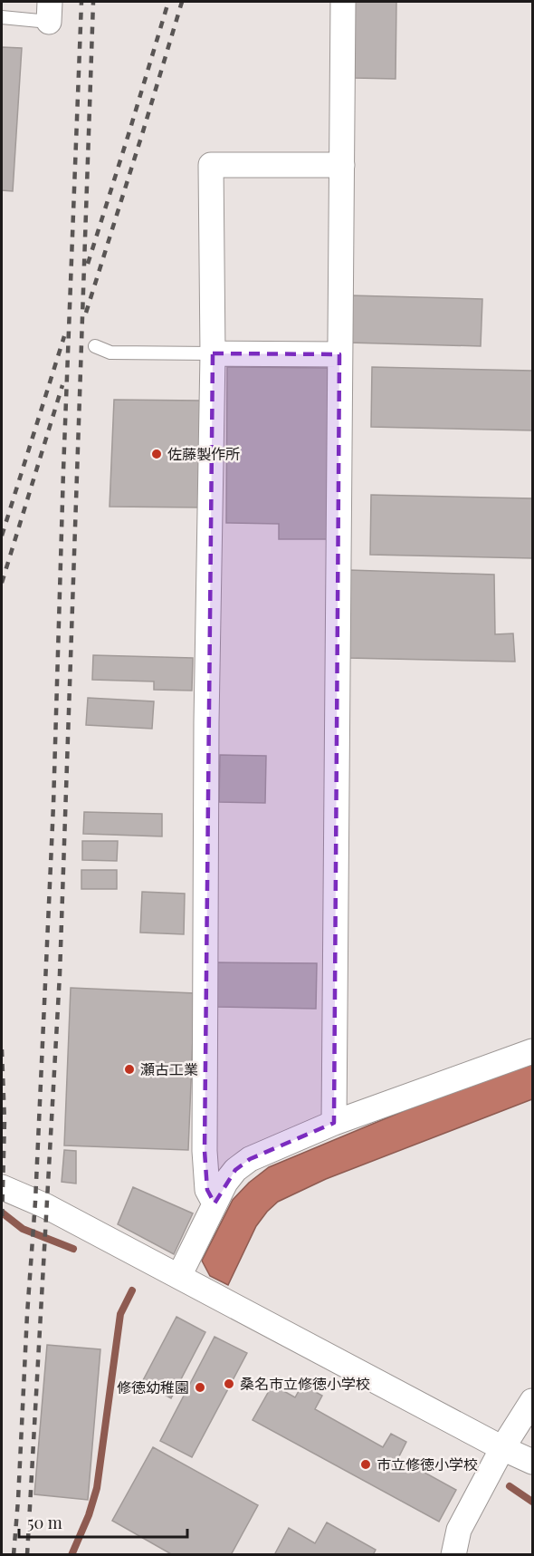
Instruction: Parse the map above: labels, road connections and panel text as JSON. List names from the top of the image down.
{
  "places": [
    "佐藤製作所",
    "瀬古工業",
    "桑名市立修徳小学校",
    "修徳幼稚園",
    "市立修徳小学校"
  ],
  "scale_bar": "50 m"
}
